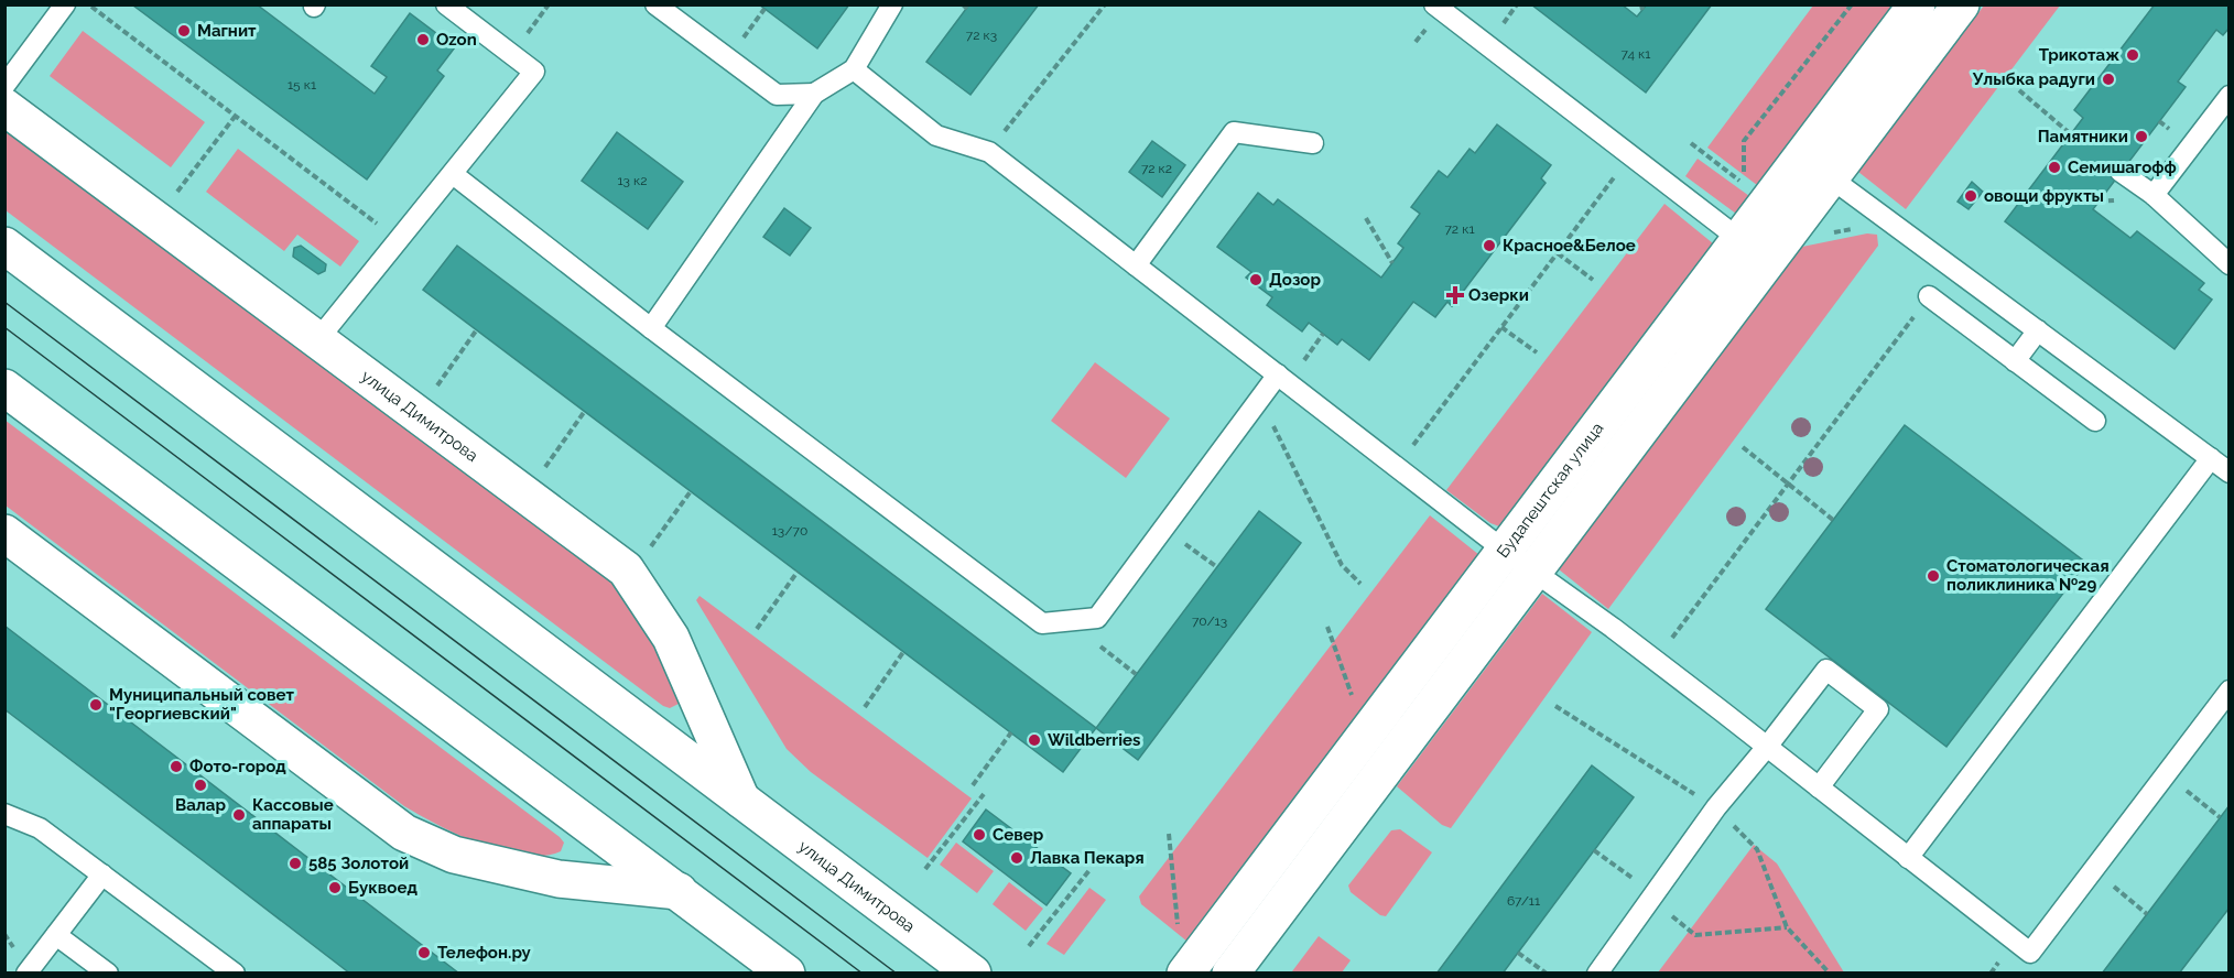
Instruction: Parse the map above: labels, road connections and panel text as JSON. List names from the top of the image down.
{
  "streets": {
    "street": ["улица Димитрова", "Будапештская улица"]
  },
  "places": {
    "other": [
      "Магнит",
      "Ozon",
      "Трикотаж",
      "Улыбка радуги",
      "Памятники",
      "Семишагофф",
      "овощи фрукты",
      "Красное&Белое",
      "Дозор",
      "Стоматологическая поликлиника №29",
      "Муниципальный совет \"Георгиевский\"",
      "Wildberries",
      "Фото-город",
      "Валар",
      "Кассовые аппараты",
      "Север",
      "Лавка Пекаря",
      "585 Золотой",
      "Буквоед",
      "Телефон.ру"
    ],
    "health": ["Озерки"]
  },
  "house_numbers": [
    "72 к3",
    "74 к1",
    "15 к1",
    "72 к2",
    "13 к2",
    "72 к1",
    "13/70",
    "70/13",
    "67/11"
  ]
}
